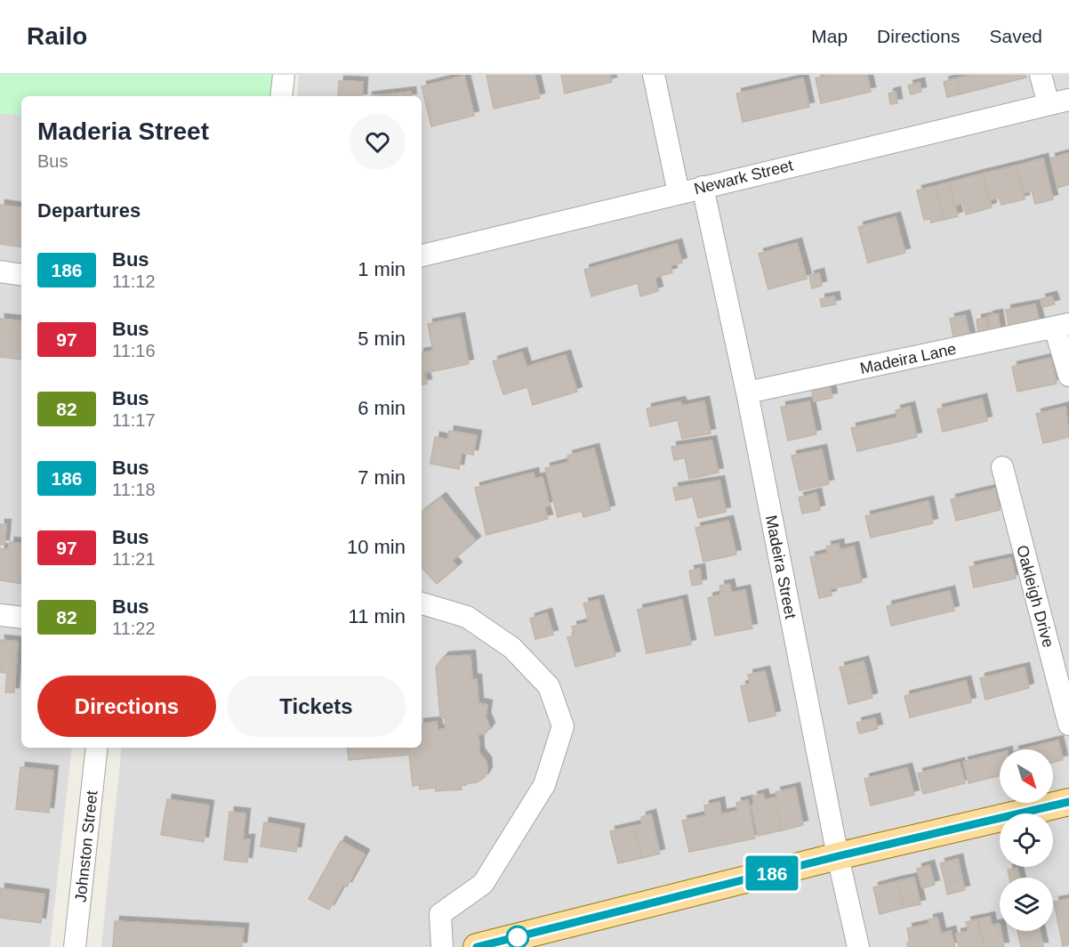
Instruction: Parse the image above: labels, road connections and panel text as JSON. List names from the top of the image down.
{
  "streets": {
    "street": [
      "Newark Street",
      "Madeira Lane",
      "Madeira Street",
      "Oakleigh Drive",
      "Johnston Street"
    ]
  },
  "crossings": [
    ["Newark Street", "Madeira Street"],
    ["Madeira Lane", "Madeira Street"]
  ],
  "lines": ["bus line 186"],
  "north": "bottom right",
  "page": {
    "header": "Railo",
    "nav": ["Map", "Directions", "Saved"],
    "on_map": "186",
    "heading": [
      ["Maderia Street", "Bus"],
      "Departures"
    ],
    "list": [
      {
        "mark": "186",
        "name": "Bus",
        "note": "11:12",
        "value": "1 min"
      },
      {
        "mark": "97",
        "name": "Bus",
        "note": "11:16",
        "value": "5 min"
      },
      {
        "mark": "82",
        "name": "Bus",
        "note": "11:17",
        "value": "6 min"
      },
      {
        "mark": "186",
        "name": "Bus",
        "note": "11:18",
        "value": "7 min"
      },
      {
        "mark": "97",
        "name": "Bus",
        "note": "11:21",
        "value": "10 min"
      },
      {
        "mark": "82",
        "name": "Bus",
        "note": "11:22",
        "value": "11 min"
      }
    ],
    "buttons": ["Directions", "Tickets"]
  }
}
